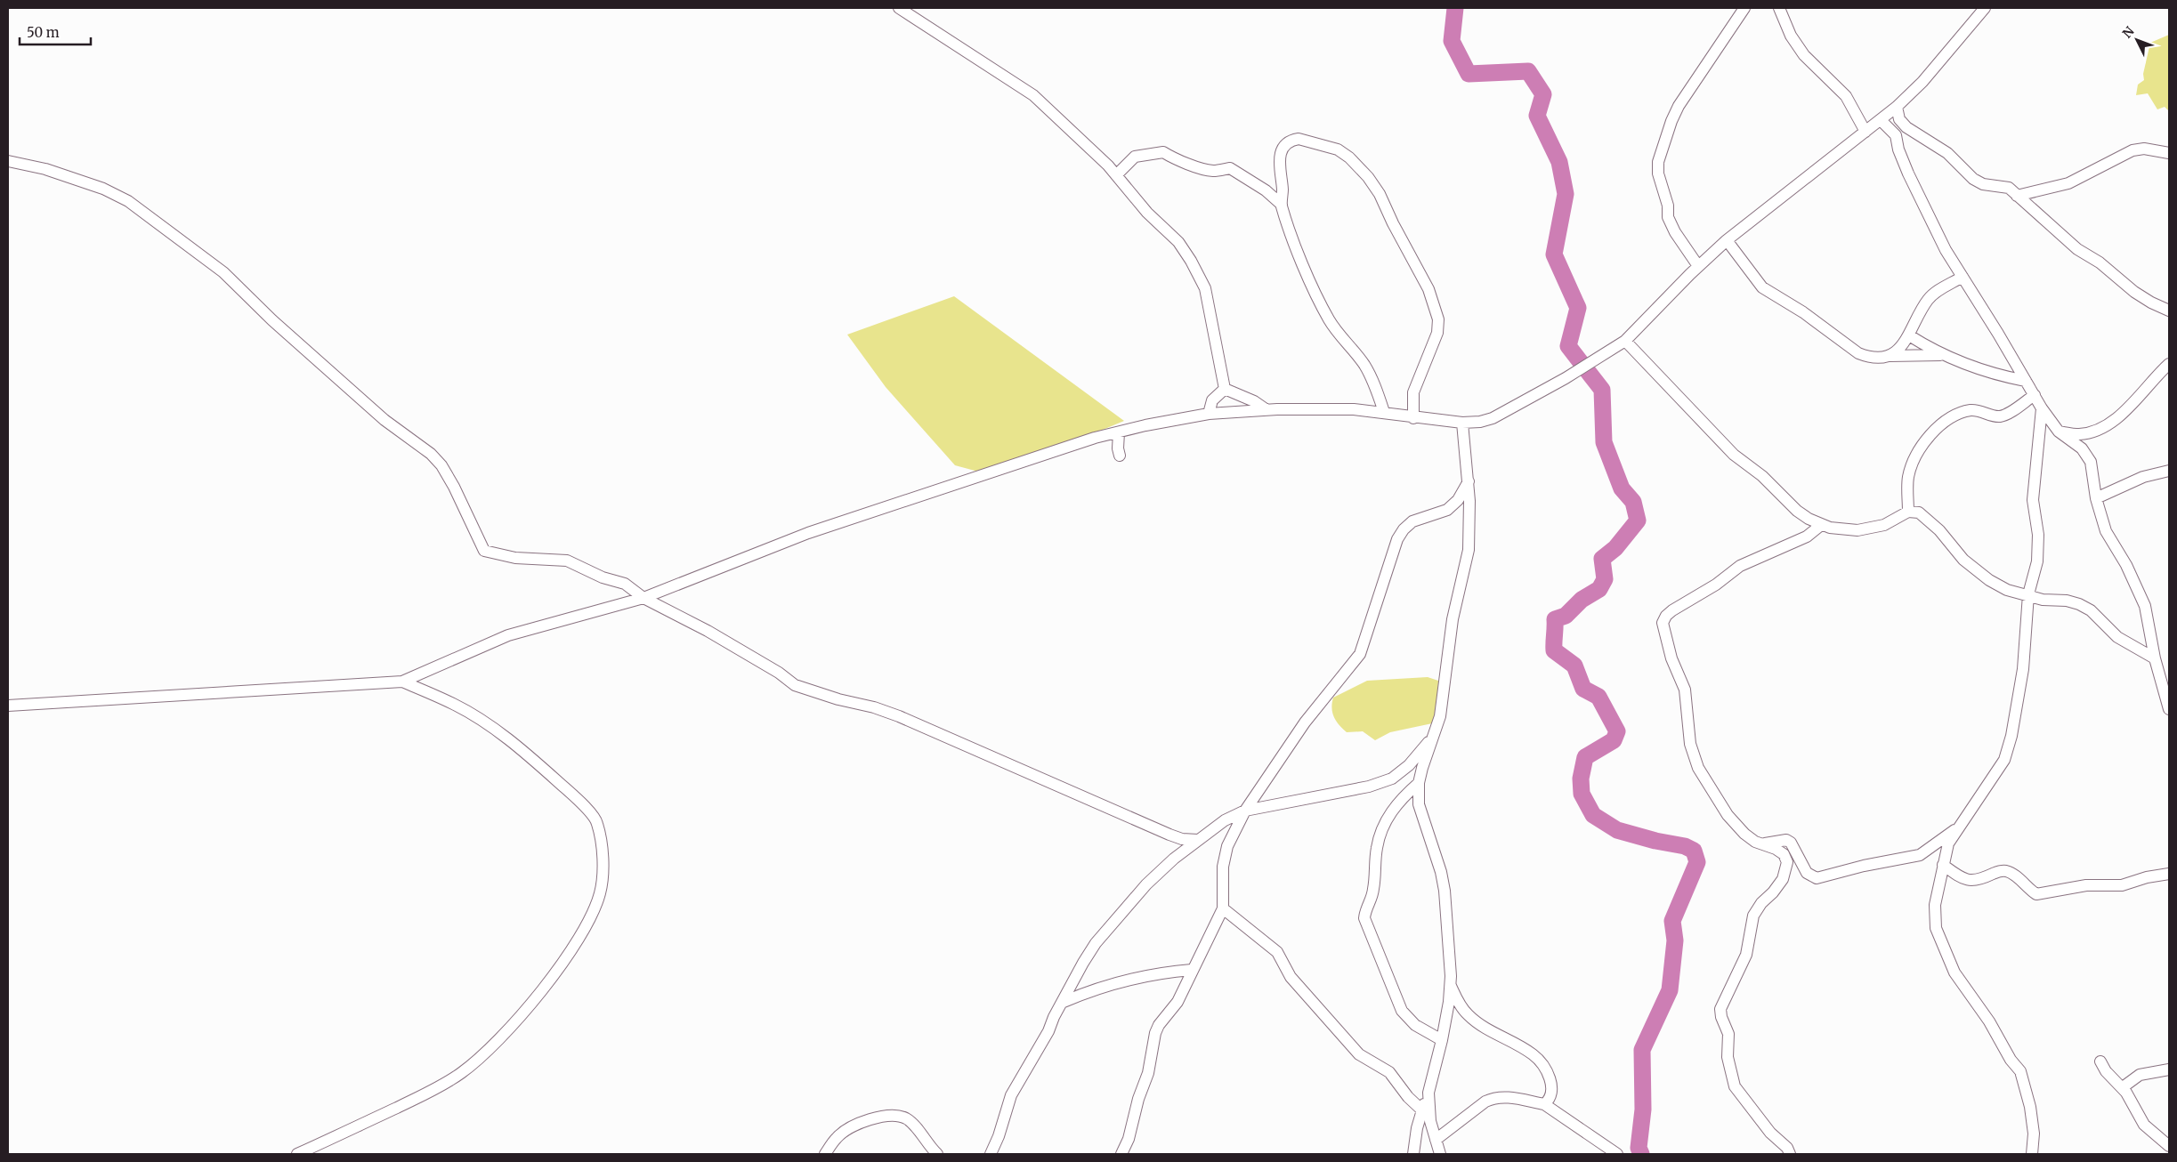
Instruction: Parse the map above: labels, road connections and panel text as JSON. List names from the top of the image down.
{
  "scale_bar": "50 m",
  "north": "top left"
}
